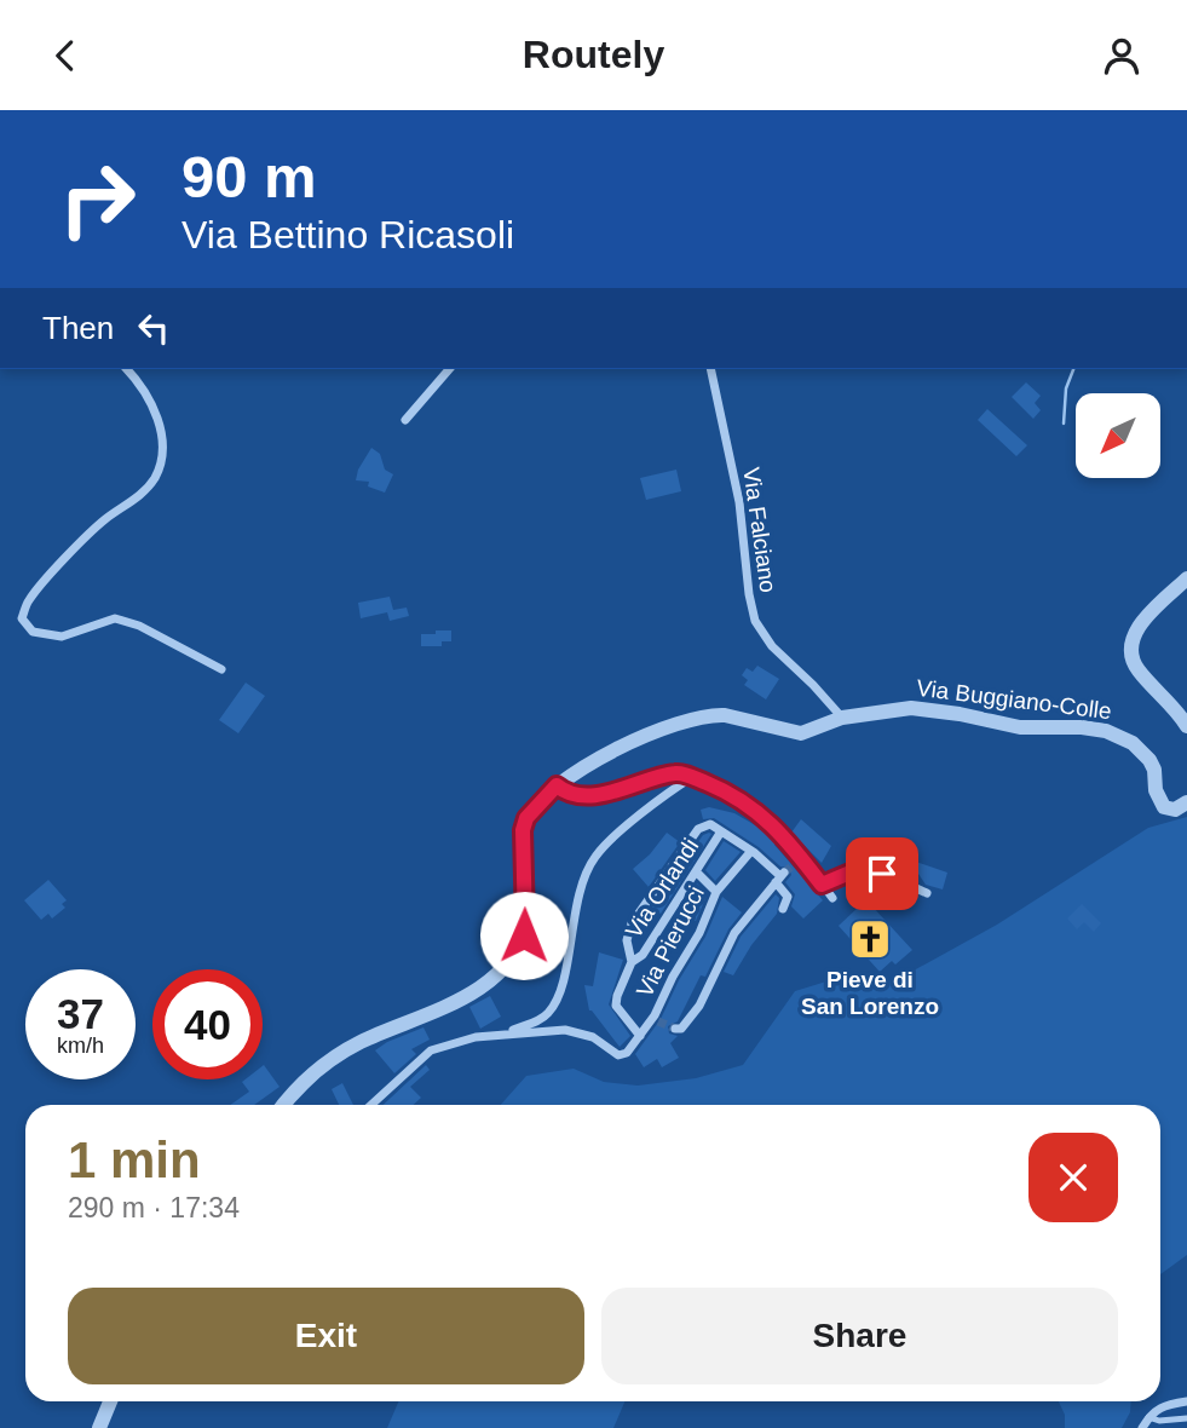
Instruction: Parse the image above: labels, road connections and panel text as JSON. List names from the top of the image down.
{
  "streets": {
    "street": [
      "Via Falciano",
      "Via Buggiano-Colle",
      "Via Orlandi",
      "Via Pierucci"
    ]
  },
  "crossings": [
    ["Via Falciano", "Via Buggiano-Colle"]
  ],
  "places": {
    "church": ["Pieve di San Lorenzo"]
  },
  "north": "bottom left",
  "page": {
    "header": "Routely",
    "turn": ["90 m", "Via Bettino Ricasoli"],
    "then": "Then",
    "speed": "37 km/h",
    "limit": "40",
    "heading": ["1 min", "290 m · 17:34"],
    "buttons": ["Exit", "Share"]
  }
}
